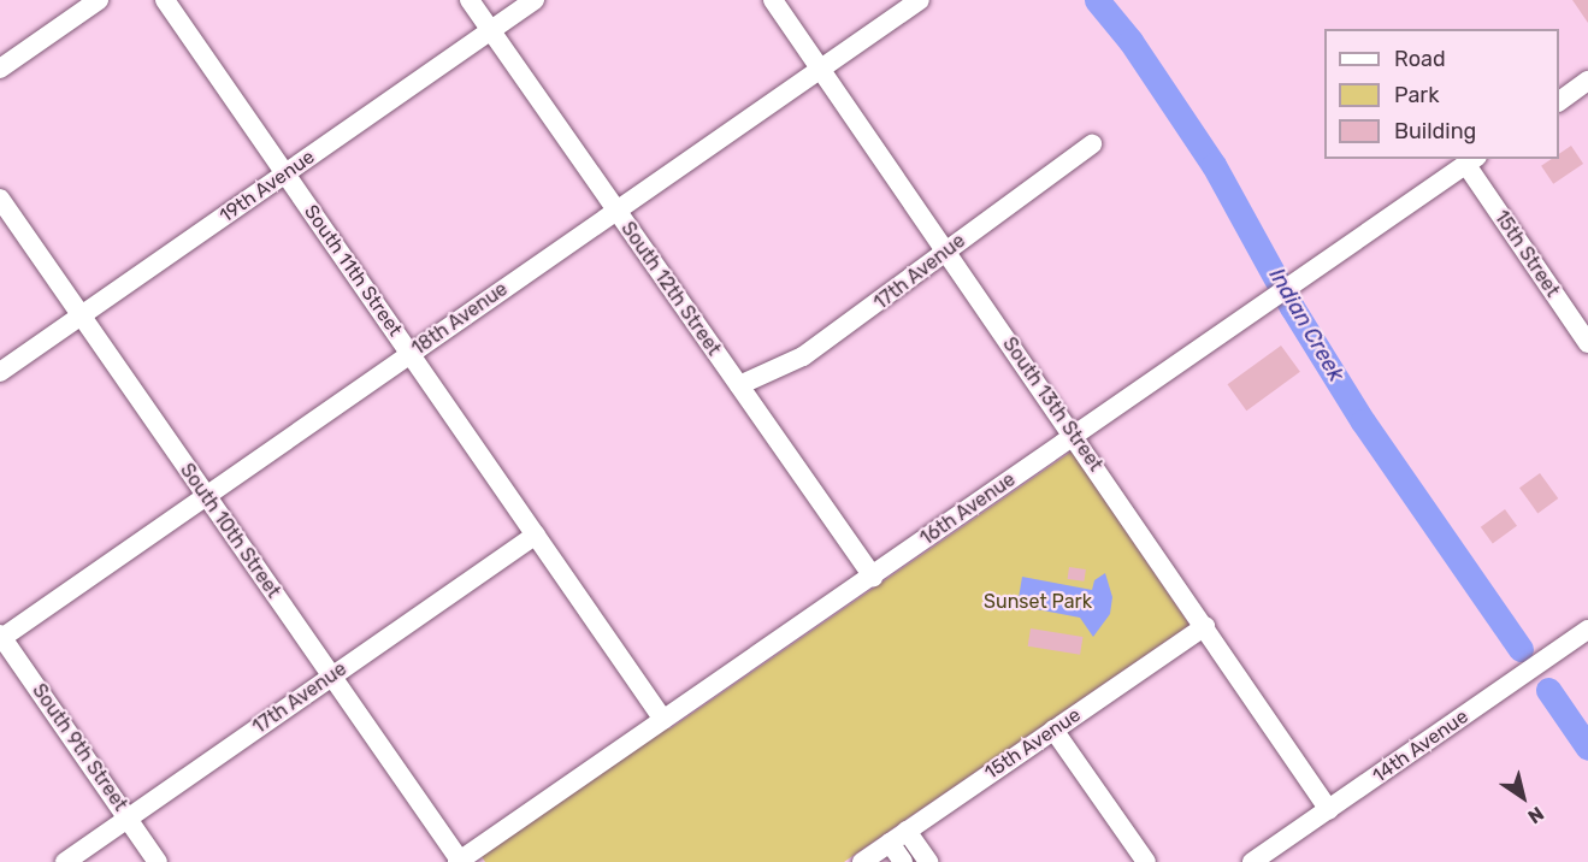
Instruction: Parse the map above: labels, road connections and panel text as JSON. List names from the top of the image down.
{
  "streets": {
    "street": [
      "19th Avenue",
      "15th Street",
      "South 11th Street",
      "17th Avenue",
      "South 12th Street",
      "18th Avenue",
      "South 13th Street",
      "16th Avenue",
      "South 10th Street",
      "15th Avenue",
      "14th Avenue",
      "South 9th Street"
    ]
  },
  "crossings": [
    ["19th Avenue", "South 11th Street"],
    ["19th Avenue", "South 12th Street"],
    ["19th Avenue", "South 10th Street"],
    ["15th Street", "16th Avenue"],
    ["South 11th Street", "17th Avenue"],
    ["South 11th Street", "18th Avenue"],
    ["South 11th Street", "16th Avenue"],
    ["17th Avenue", "South 12th Street"],
    ["17th Avenue", "South 13th Street"],
    ["17th Avenue", "South 10th Street"],
    ["17th Avenue", "South 9th Street"],
    ["South 12th Street", "18th Avenue"],
    ["South 12th Street", "16th Avenue"],
    ["18th Avenue", "South 13th Street"],
    ["18th Avenue", "South 10th Street"],
    ["18th Avenue", "South 9th Street"],
    ["South 13th Street", "16th Avenue"],
    ["South 13th Street", "15th Avenue"],
    ["South 13th Street", "14th Avenue"],
    ["16th Avenue", "South 10th Street"]
  ],
  "water": ["Indian Creek"],
  "parks": ["Sunset Park"],
  "legend": ["Road", "Park", "Building"],
  "north": "bottom right"
}
